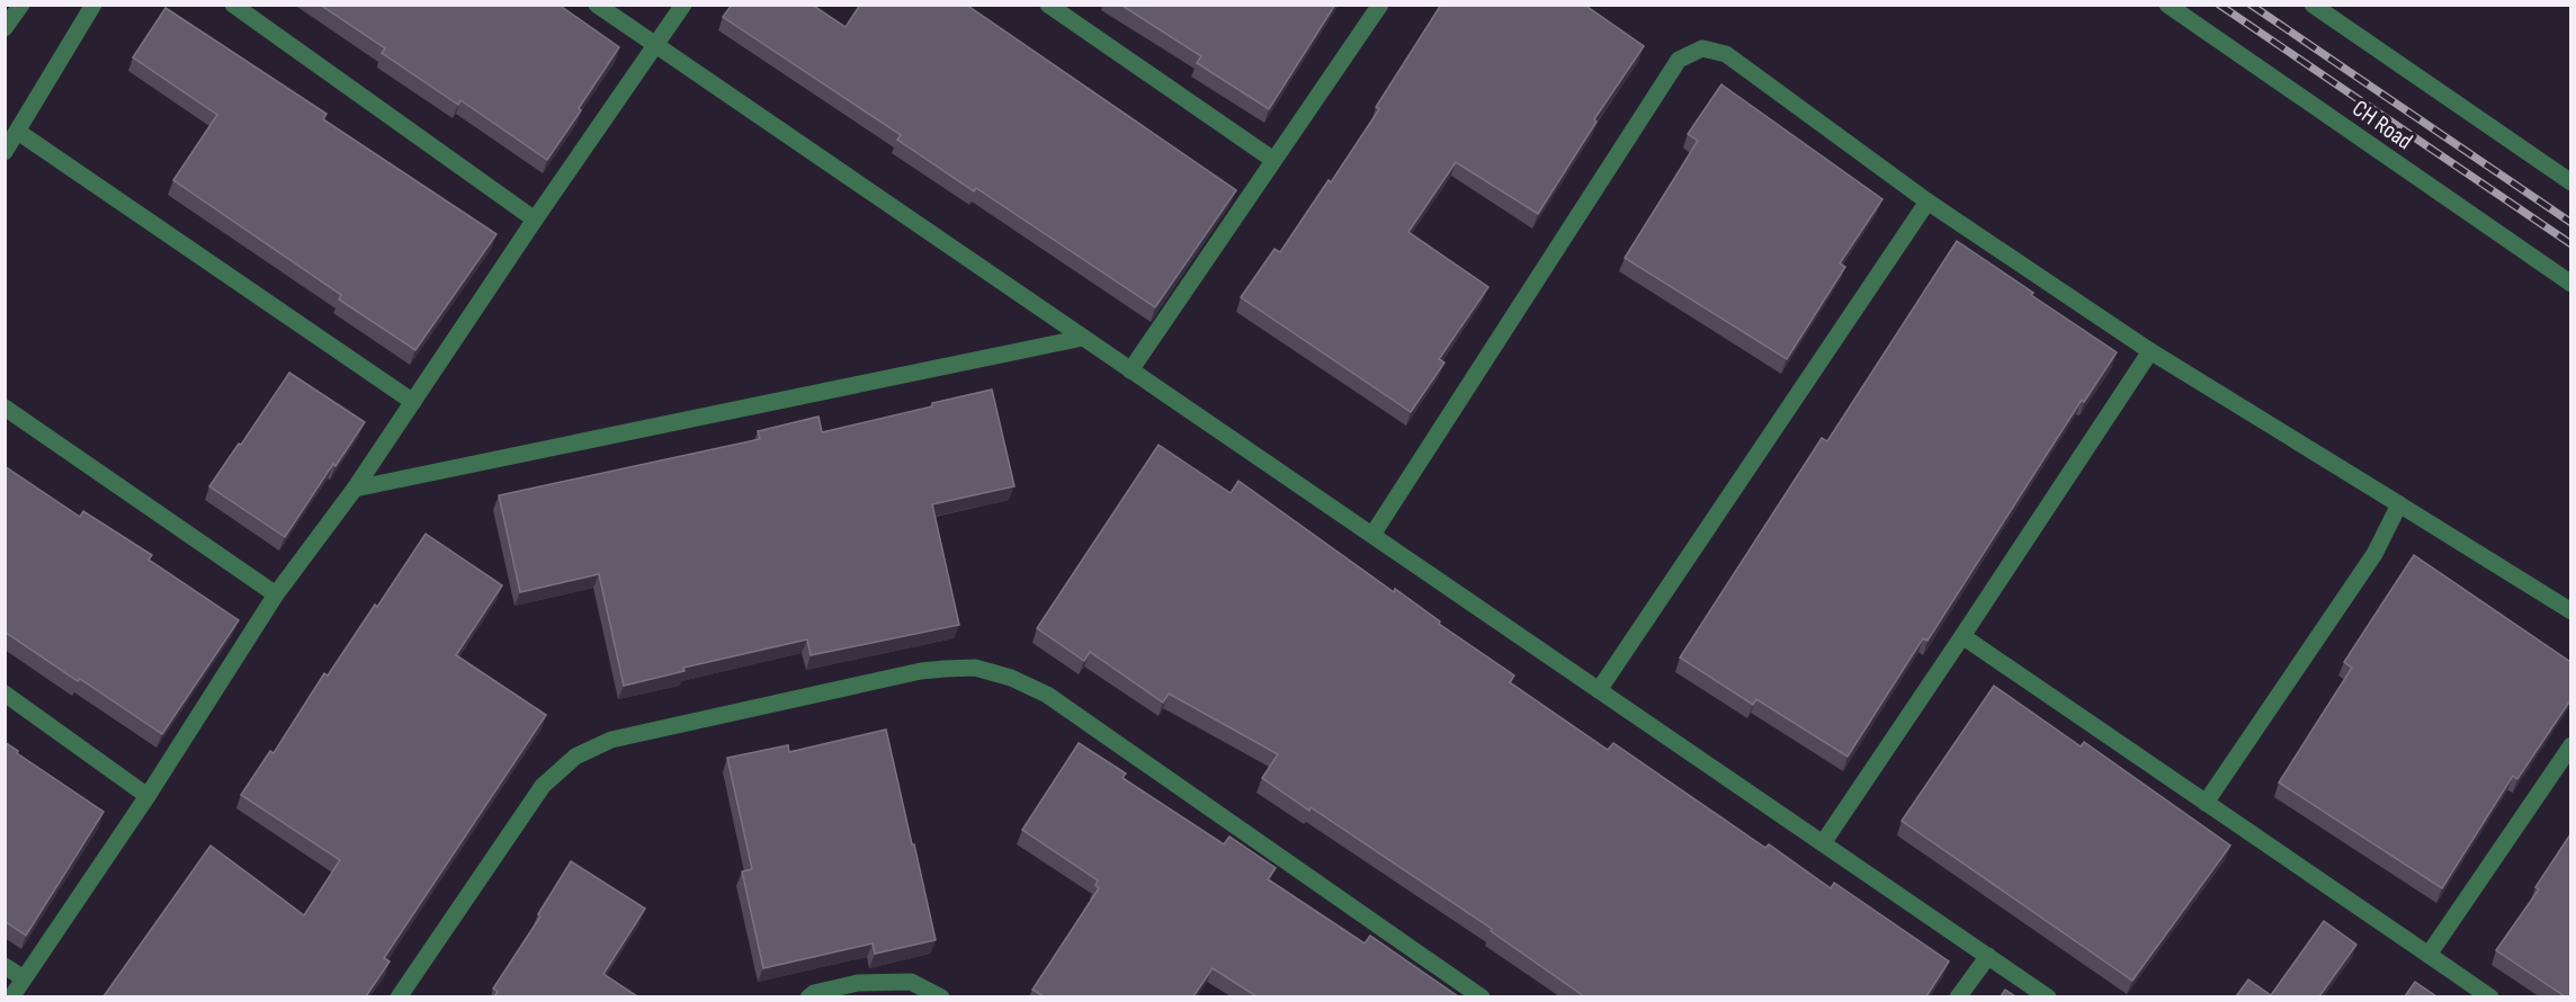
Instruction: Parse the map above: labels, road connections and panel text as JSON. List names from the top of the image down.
{
  "streets": {
    "street": ["CH Road"]
  }
}
